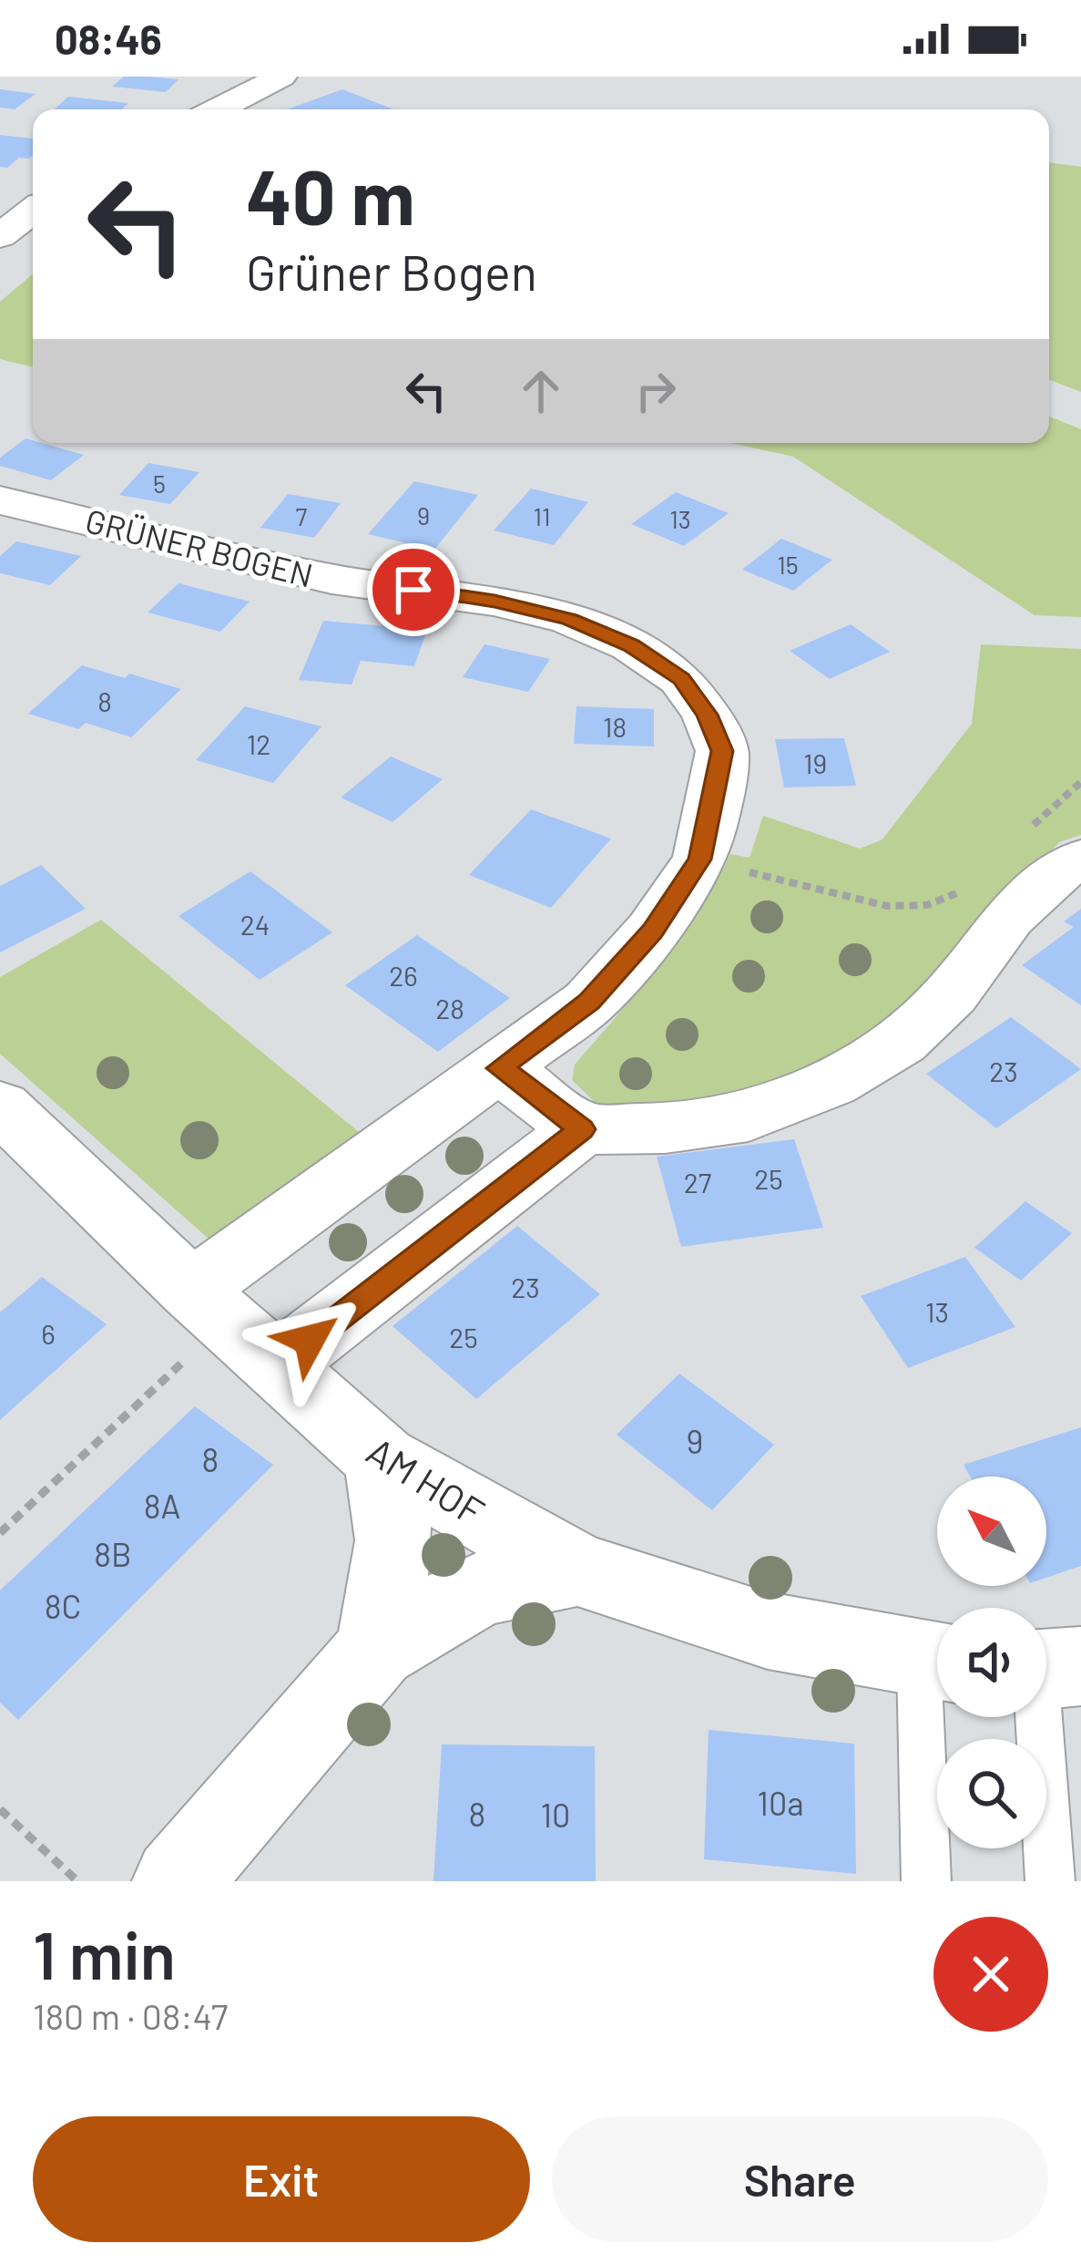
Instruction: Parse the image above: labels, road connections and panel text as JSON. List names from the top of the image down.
{
  "streets": {
    "street": ["GRÜNER BOGEN", "AM HOF"]
  },
  "crossings": [
    ["GRÜNER BOGEN", "AM HOF"]
  ],
  "house_numbers": [
    "5",
    "9",
    "7",
    "11",
    "13",
    "15",
    "8",
    "18",
    "12",
    "19",
    "24",
    "26",
    "28",
    "23",
    "25",
    "27",
    "23",
    "13",
    "6",
    "25",
    "9",
    "8",
    "8A",
    "8B",
    "8C",
    "10a",
    "8",
    "10"
  ],
  "north": "top left",
  "page": {
    "status": "08:46",
    "turn": ["40 m", "Grüner Bogen"],
    "heading": ["1 min", "180 m · 08:47"],
    "buttons": ["Exit", "Share"]
  }
}
